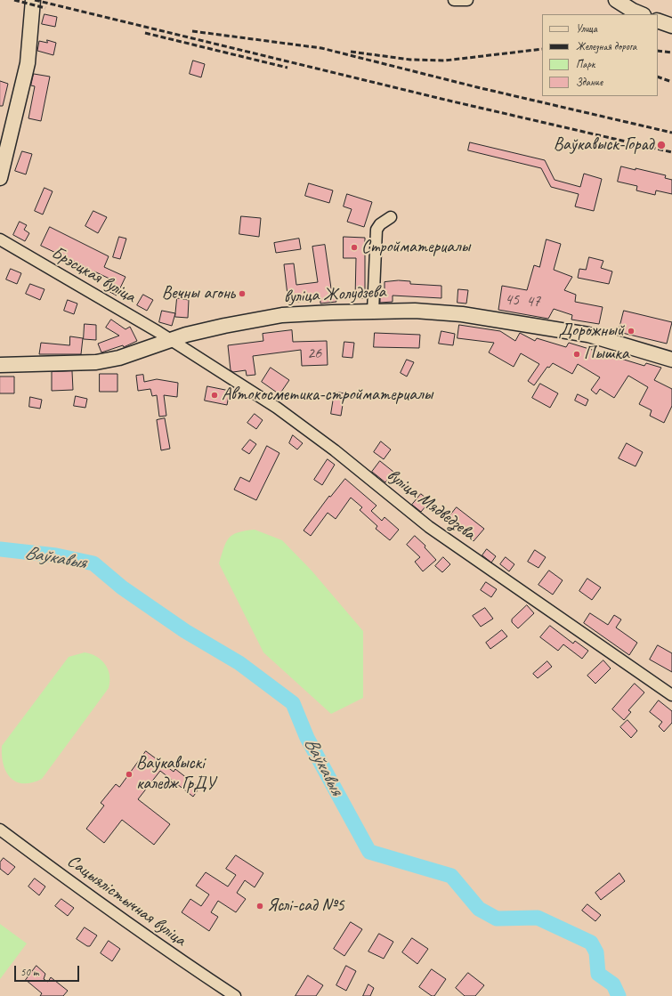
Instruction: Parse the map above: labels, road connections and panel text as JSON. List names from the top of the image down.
{
  "streets": {
    "main road": ["вуліца Жолудзева"],
    "street": ["Брэсцкая вуліца", "вуліца Мядведзева", "Сацыялістычная вуліца"]
  },
  "crossings": [
    ["Брэсцкая вуліца", "вуліца Жолудзева"],
    ["Брэсцкая вуліца", "вуліца Мядведзева"],
    ["вуліца Жолудзева", "вуліца Мядведзева"]
  ],
  "water": ["Ваўкавыя"],
  "places": [
    "Ваўкавыск-Горад",
    "Стройматериалы",
    "Вечны агонь",
    "Дорожный",
    "Пышка",
    "Автокосметика-стройматериалы",
    "Ваўкавыскі каледж ГрДУ",
    "Яслі-сад №5"
  ],
  "house_numbers": ["45", "47", "26"],
  "legend": [
    "Улица",
    "Железная дорога",
    "Парк",
    "Здание"
  ],
  "scale_bar": "50 m"
}
